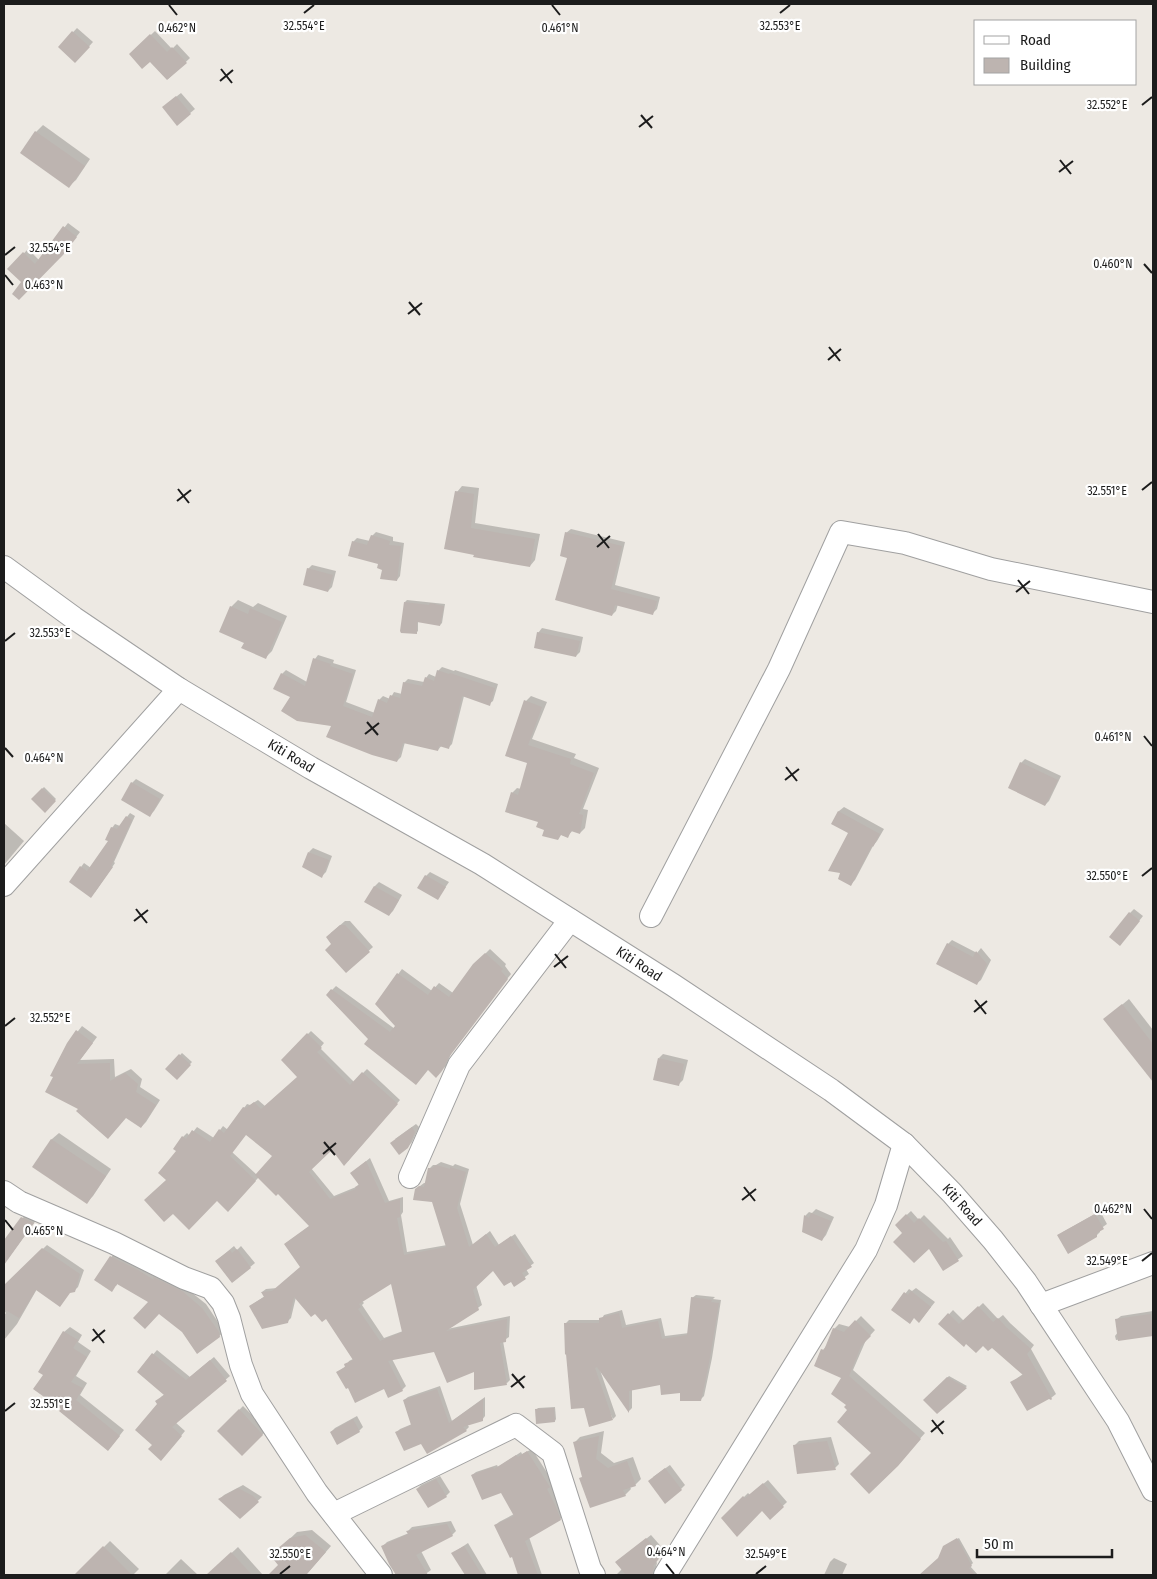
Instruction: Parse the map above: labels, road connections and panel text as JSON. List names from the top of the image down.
{
  "streets": {
    "street": ["Kiti Road"]
  },
  "legend": ["Road", "Building"],
  "scale_bar": "50 m",
  "coordinates": [
    "32.554°E",
    "32.553°E",
    "0.462°N",
    "0.461°N",
    "32.552°E",
    "0.460°N",
    "0.463°N",
    "32.551°E",
    "0.464°N",
    "32.550°E",
    "0.465°N",
    "32.549°E"
  ]
}
